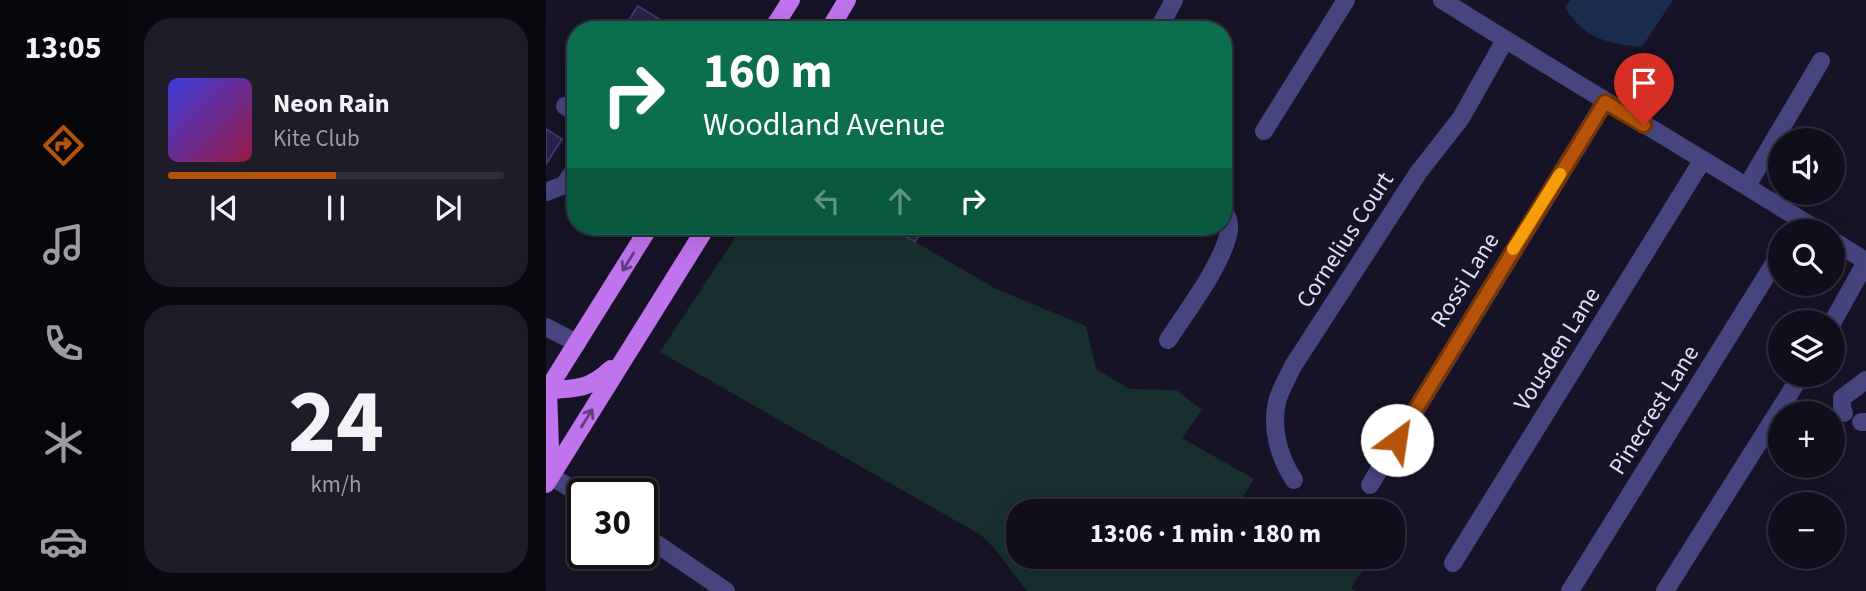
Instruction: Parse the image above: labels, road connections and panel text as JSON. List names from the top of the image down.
{
  "streets": {
    "street": [
      "Cornelius Court",
      "Rossi Lane",
      "Vousden Lane",
      "Pinecrest Lane"
    ]
  },
  "page": {
    "tabs": "13:05",
    "turn": ["160 m", "Woodland Avenue"],
    "song": ["Neon Rain", "Kite Club"],
    "map_buttons": ["+", "−"],
    "tile": ["24", "km/h"],
    "limit": "30",
    "trip": "13:06 · 1 min · 180 m"
  }
}
